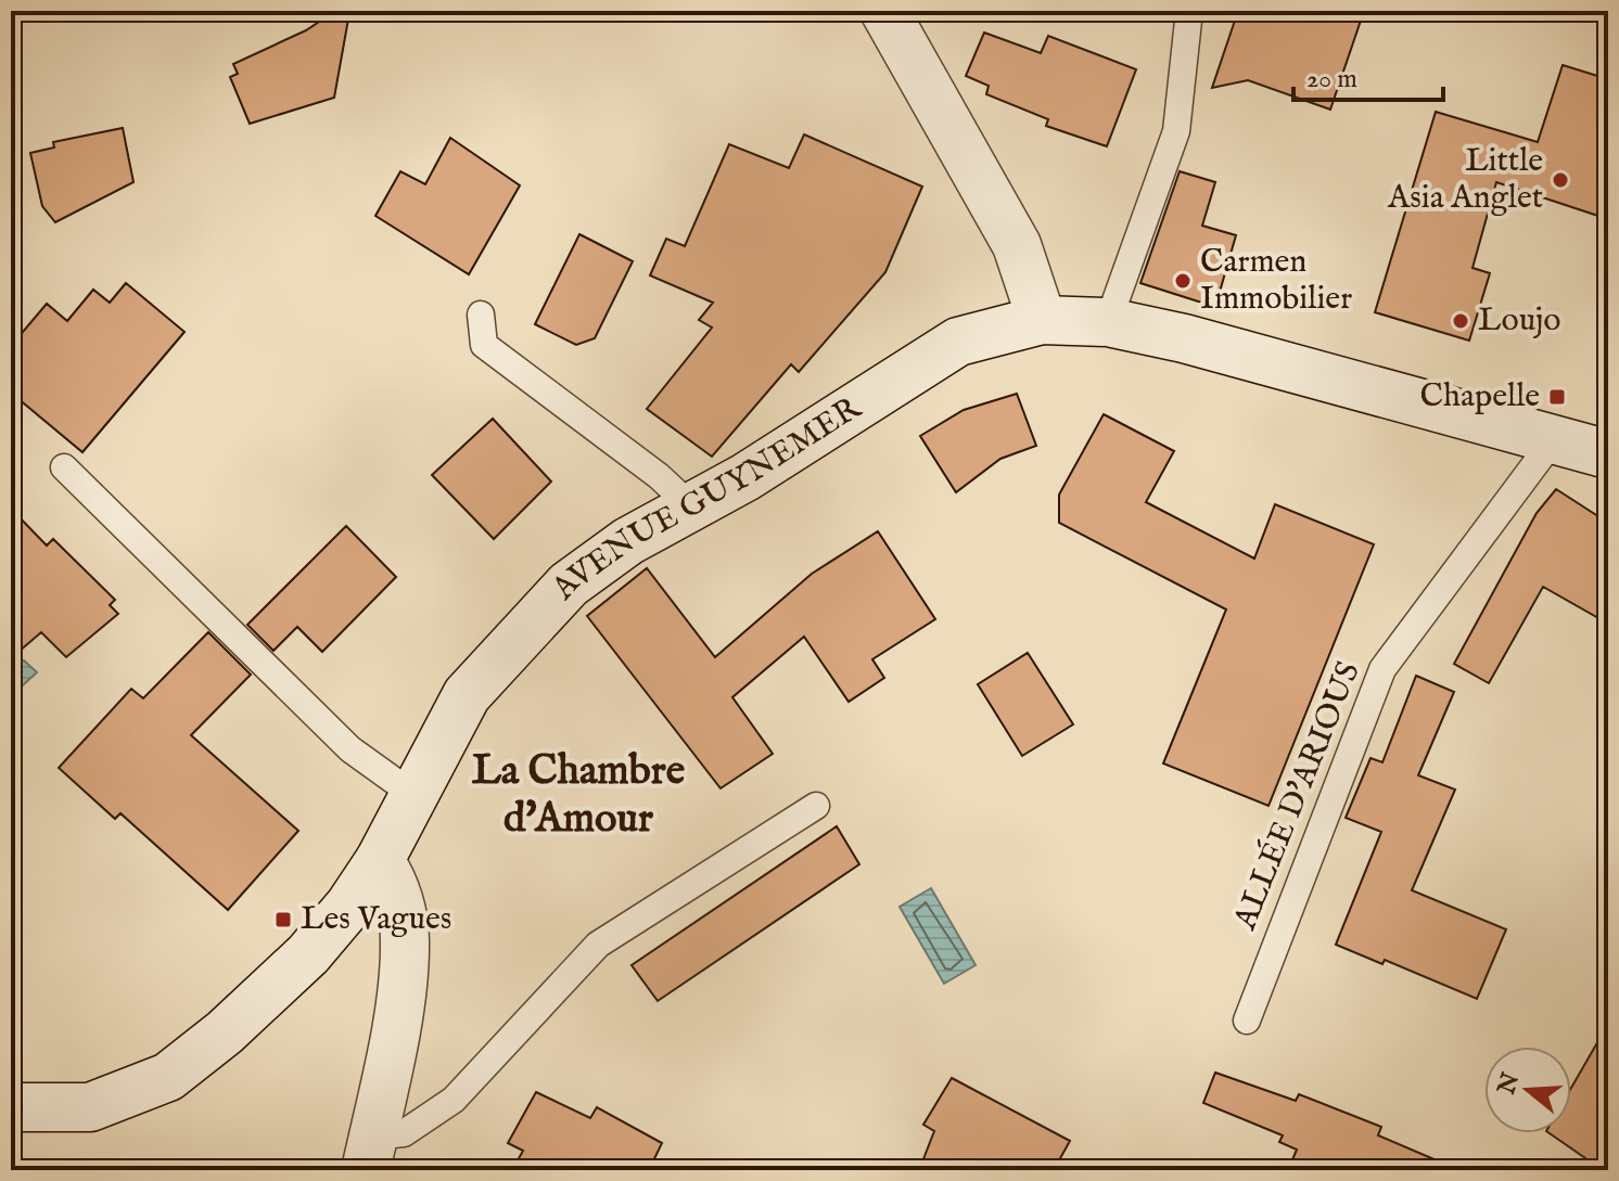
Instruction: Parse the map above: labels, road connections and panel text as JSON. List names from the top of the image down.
{
  "streets": {
    "main road": ["AVENUE GUYNEMER"],
    "lane": ["ALLÉE D'ARIOUS"]
  },
  "crossings": [
    ["AVENUE GUYNEMER", "ALLÉE D'ARIOUS"]
  ],
  "districts": ["La Chambre d'Amour"],
  "places": {
    "other": ["Little Asia Anglet", "Carmen Immobilier", "Loujo"],
    "transit": ["Chapelle", "Les Vagues"]
  },
  "scale_bar": "20 m",
  "north": "left"
}
